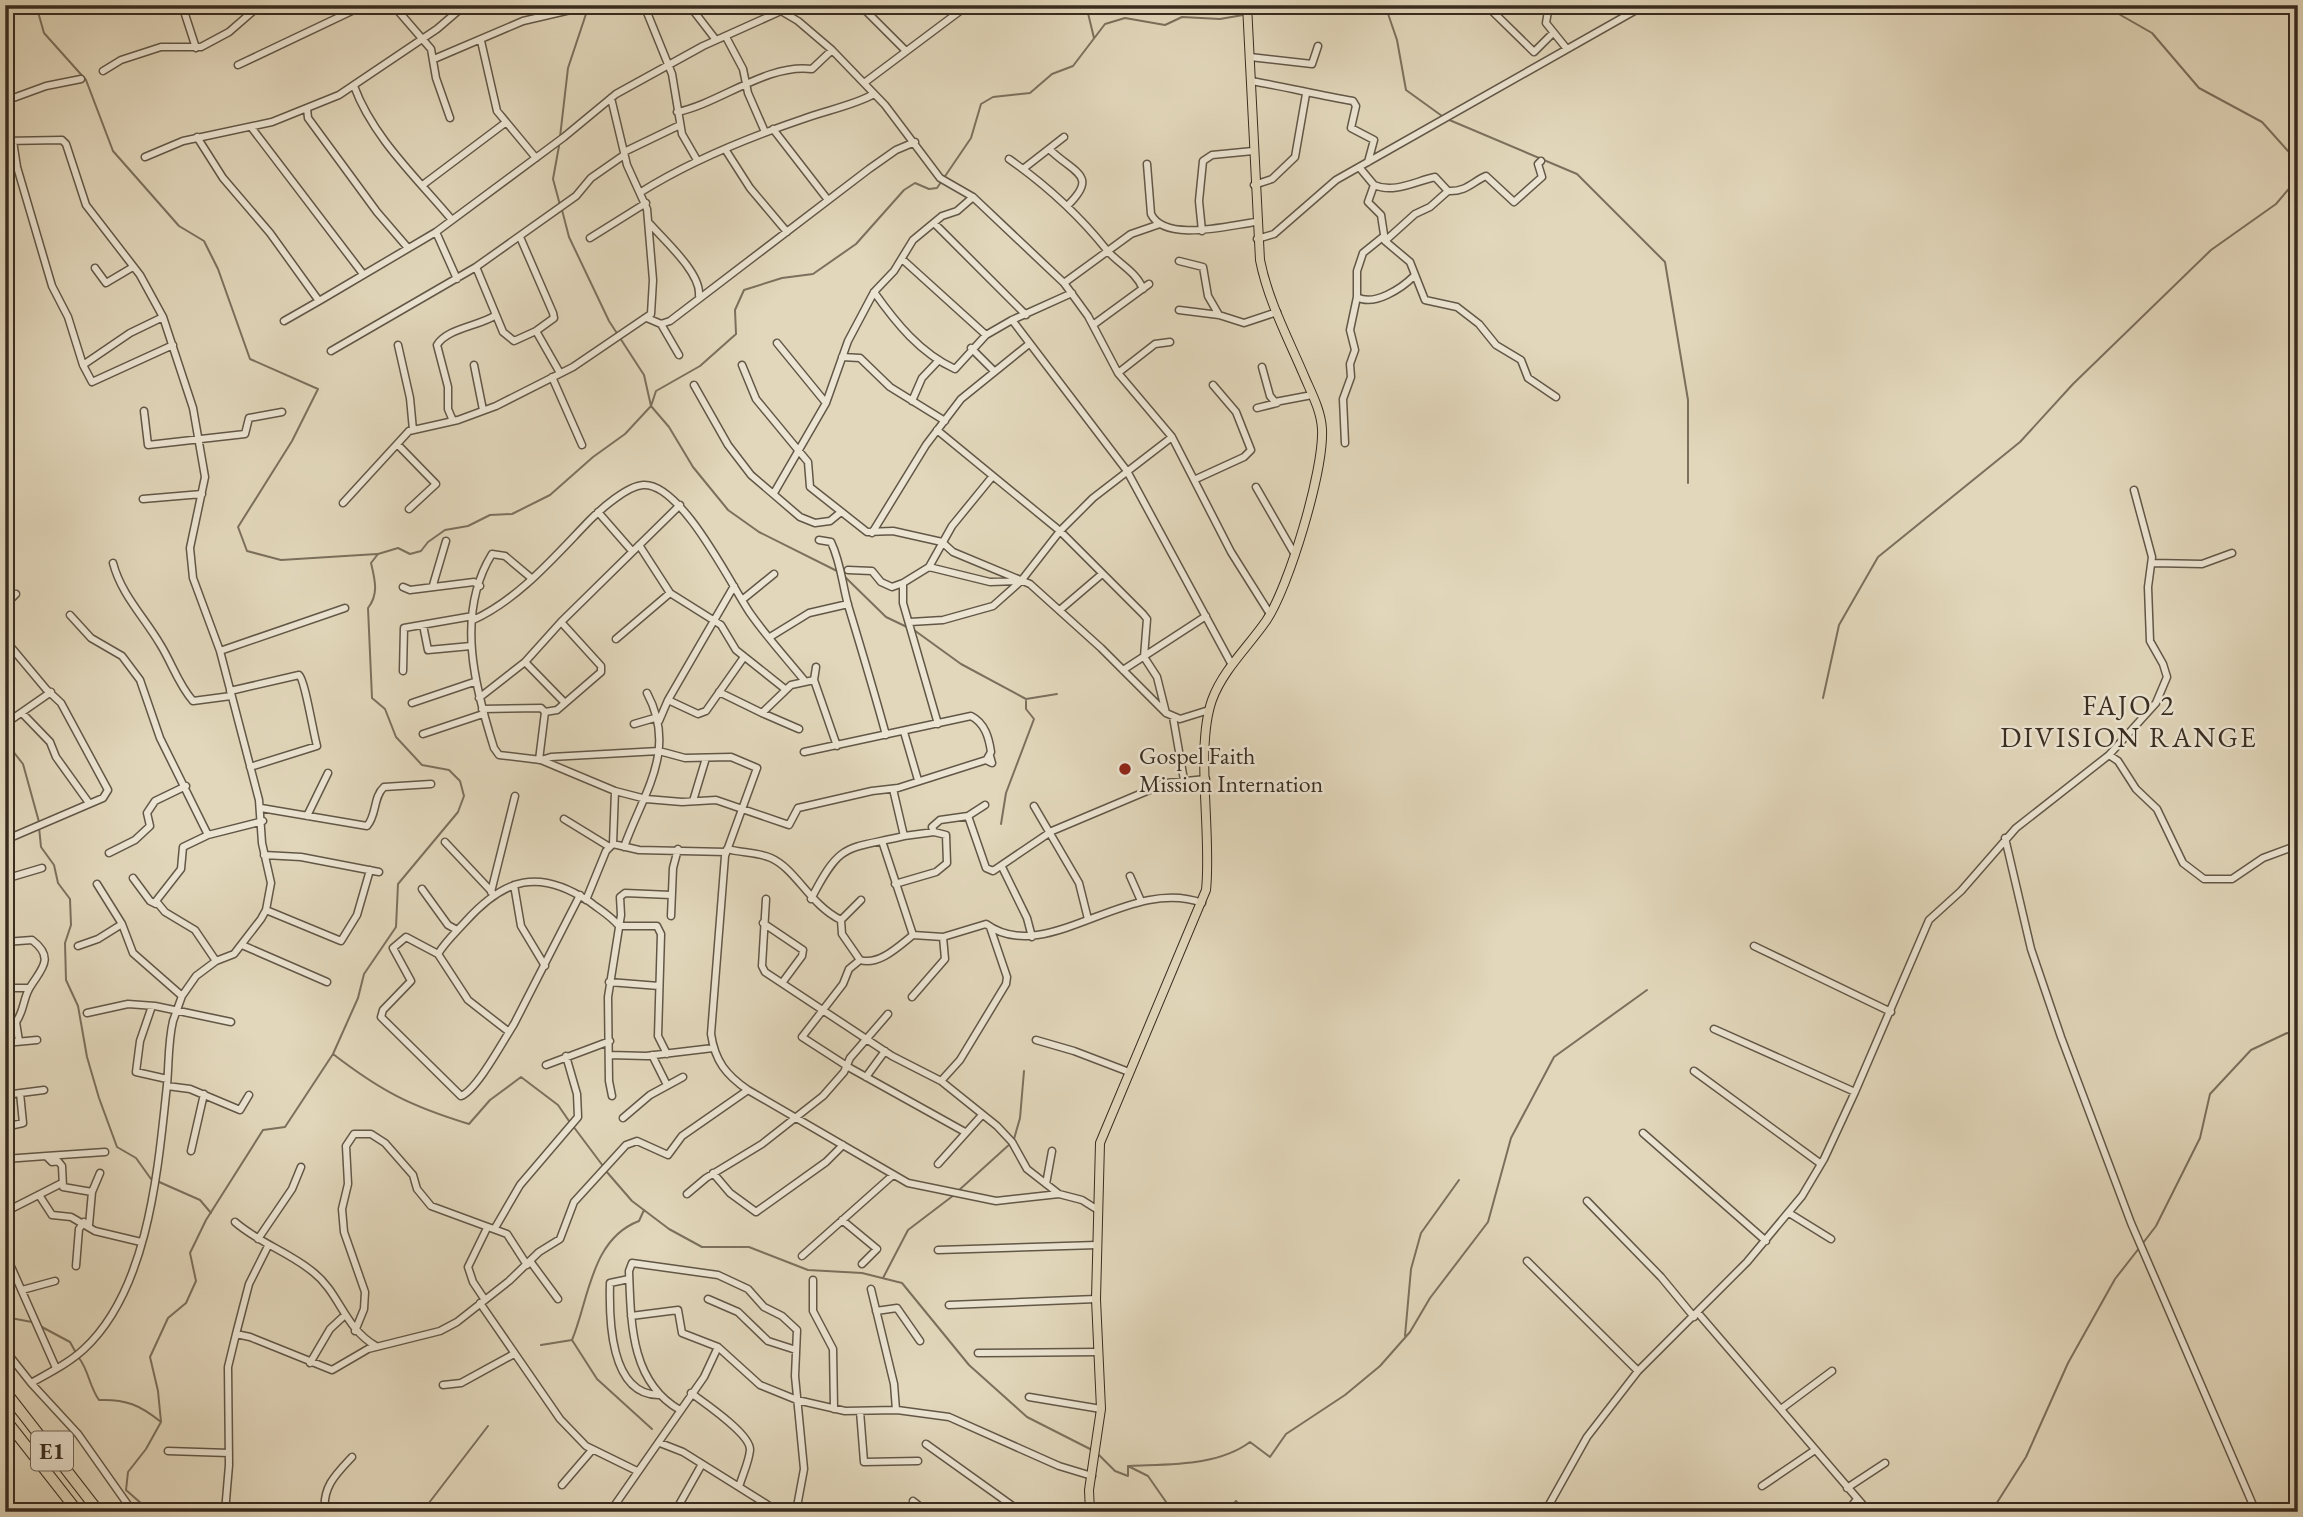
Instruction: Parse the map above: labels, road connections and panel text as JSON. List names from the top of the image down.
{
  "streets": {
    "highway": ["E1"]
  },
  "districts": ["FAJO 2 DIVISION RANGE"],
  "places": ["Gospel Faith Mission Internation"]
}
